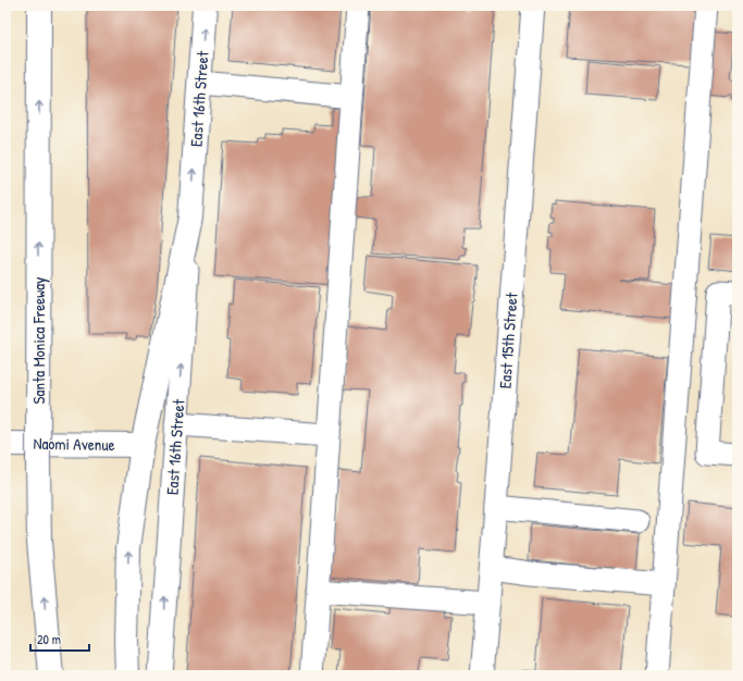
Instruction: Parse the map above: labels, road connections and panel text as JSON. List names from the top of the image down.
{
  "streets": {
    "main road": ["East 16th Street", "Santa Monica Freeway", "Naomi Avenue"],
    "street": ["East 15th Street"]
  },
  "crossings": [
    ["East 16th Street", "Naomi Avenue"]
  ],
  "one_way": ["East 16th Street", "Santa Monica Freeway"],
  "scale_bar": "20 m"
}
